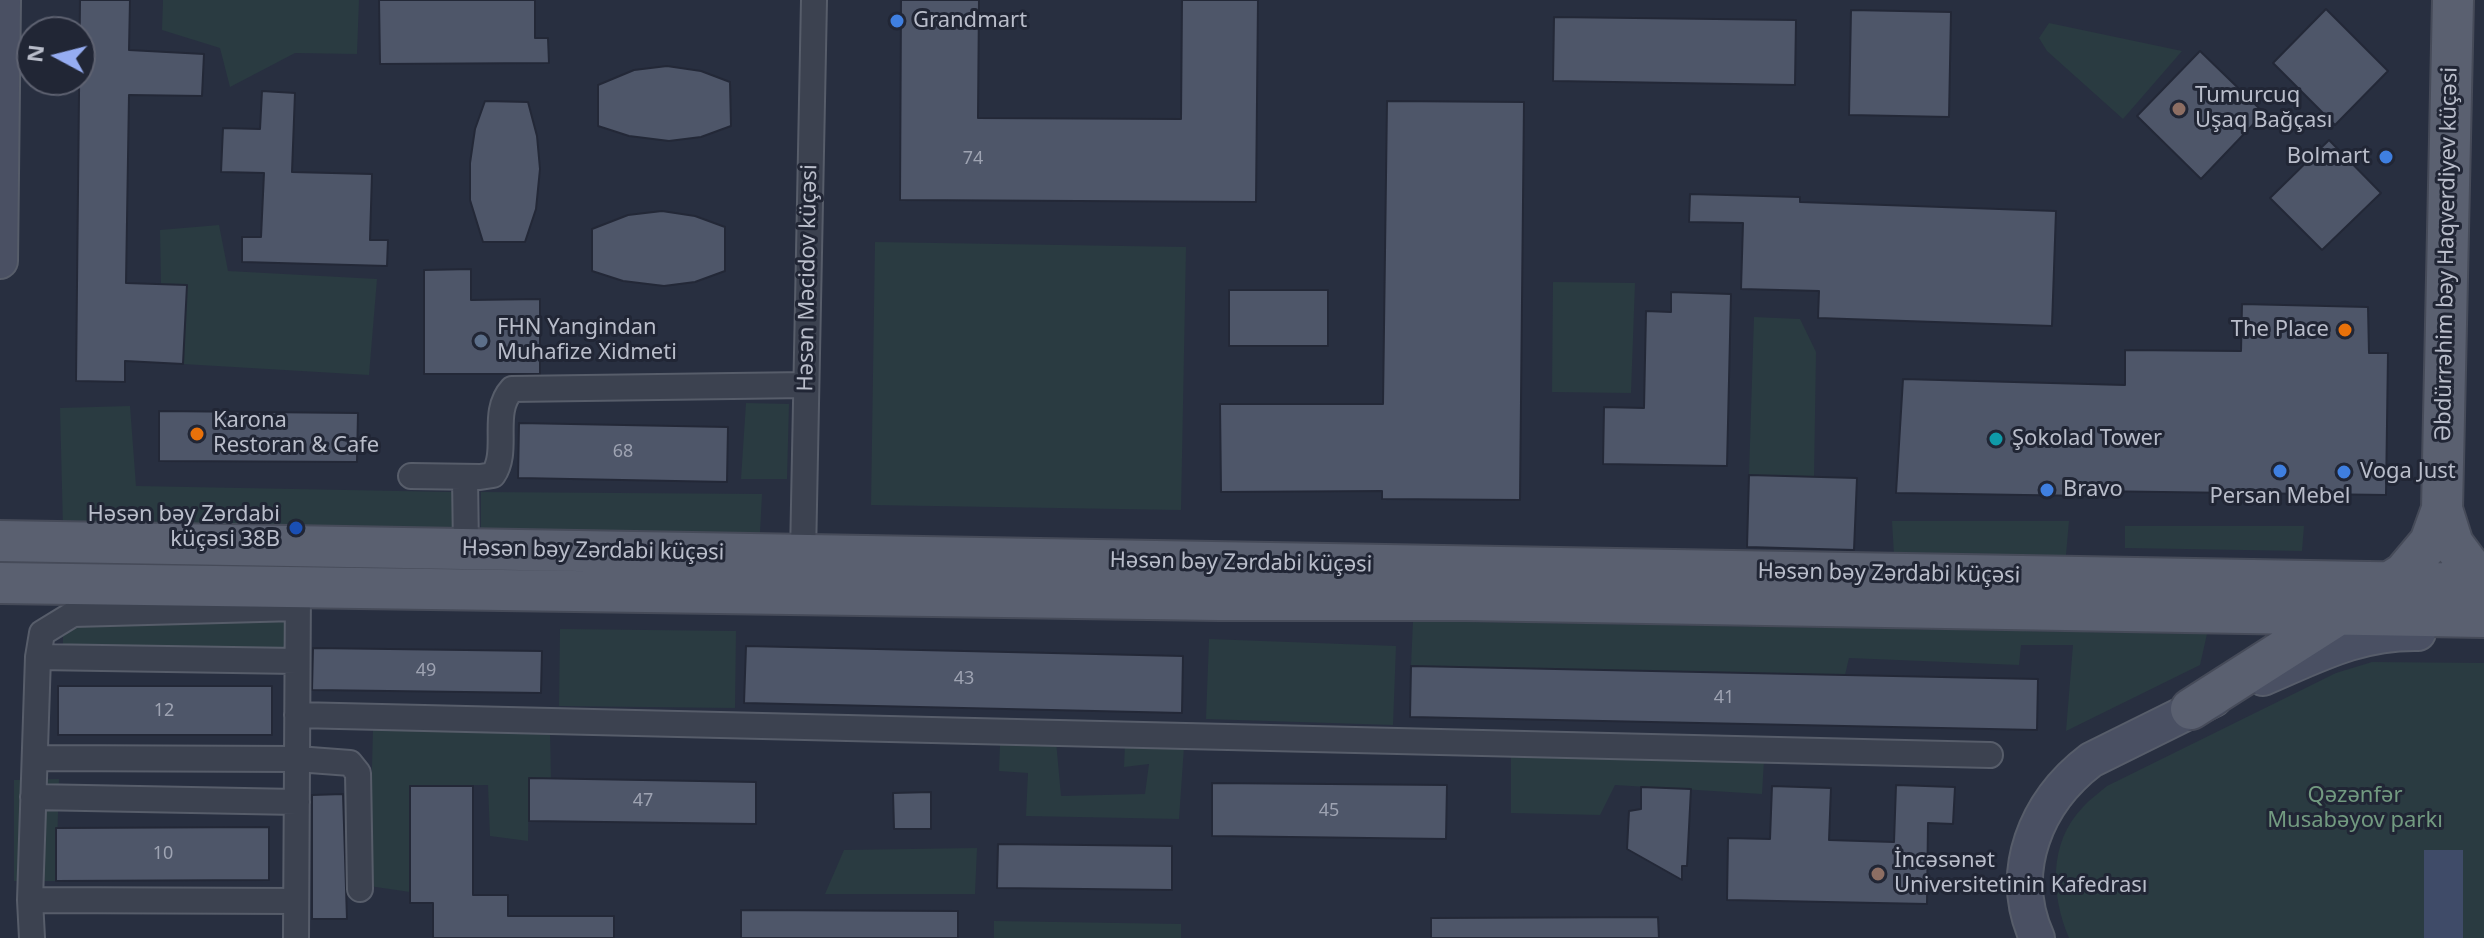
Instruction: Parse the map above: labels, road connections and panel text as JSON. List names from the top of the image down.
{
  "streets": {
    "main road": ["Əbdürrəhim bəy Haqverdiyev küçəsi", "Həsən bəy Zərdabi küçəsi"],
    "street": ["Həsən Məcidov küçəsi"]
  },
  "crossings": [
    ["Həsən Məcidov küçəsi", "Həsən bəy Zərdabi küçəsi"]
  ],
  "parks": ["Qəzənfər Musabəyov parkı"],
  "places": [
    "Grandmart",
    "Tumurcuq Uşaq Bağçası",
    "Bolmart",
    "The Place",
    "FHN Yangindan Muhafize Xidmeti",
    "Karona Restoran & Cafe",
    "Şokolad Tower",
    "Persan Mebel",
    "Voga Just",
    "Bravo",
    "Həsən bəy Zərdabi küçəsi 38B",
    "İncəsənət Universitetinin Kafedrası"
  ],
  "house_numbers": [
    "74",
    "68",
    "49",
    "43",
    "41",
    "12",
    "47",
    "45",
    "10"
  ],
  "north": "left"
}
